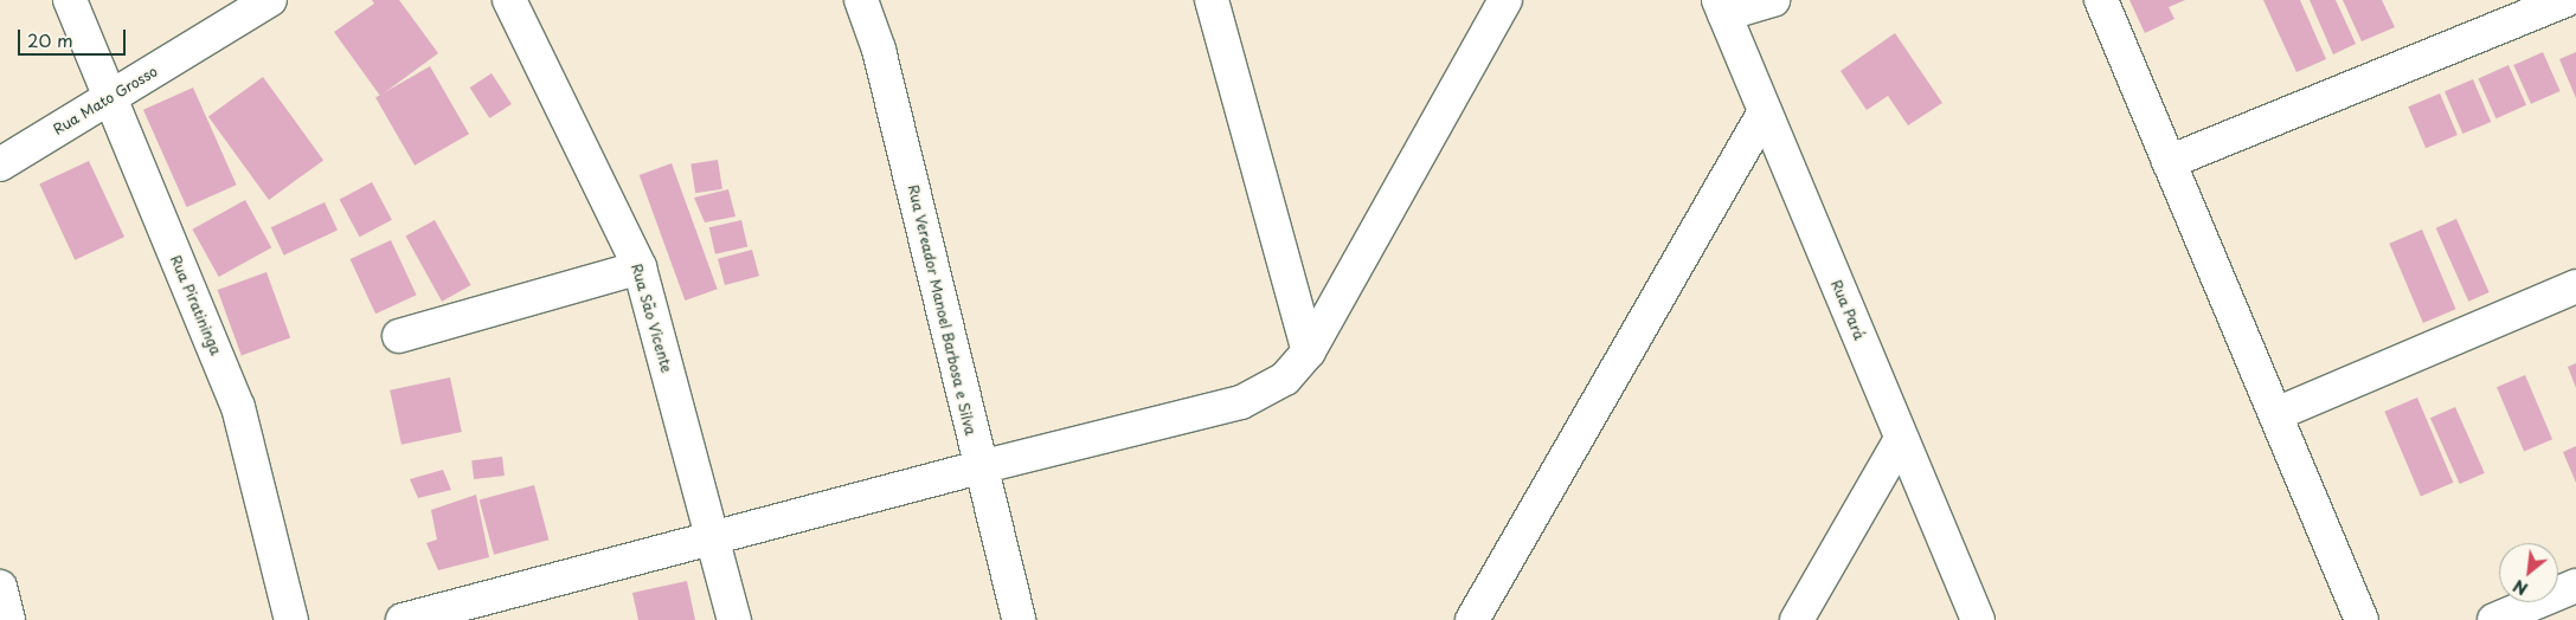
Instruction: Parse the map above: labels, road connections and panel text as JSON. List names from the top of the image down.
{
  "streets": {
    "street": [
      "Rua Mato Grosso",
      "Rua Piratininga",
      "Rua Vereador Manoel Barbosa e Silva",
      "Rua Pará",
      "Rua São Vicente"
    ]
  },
  "crossings": [
    ["Rua Mato Grosso", "Rua Piratininga"]
  ],
  "scale_bar": "20 m",
  "north": "bottom left"
}
